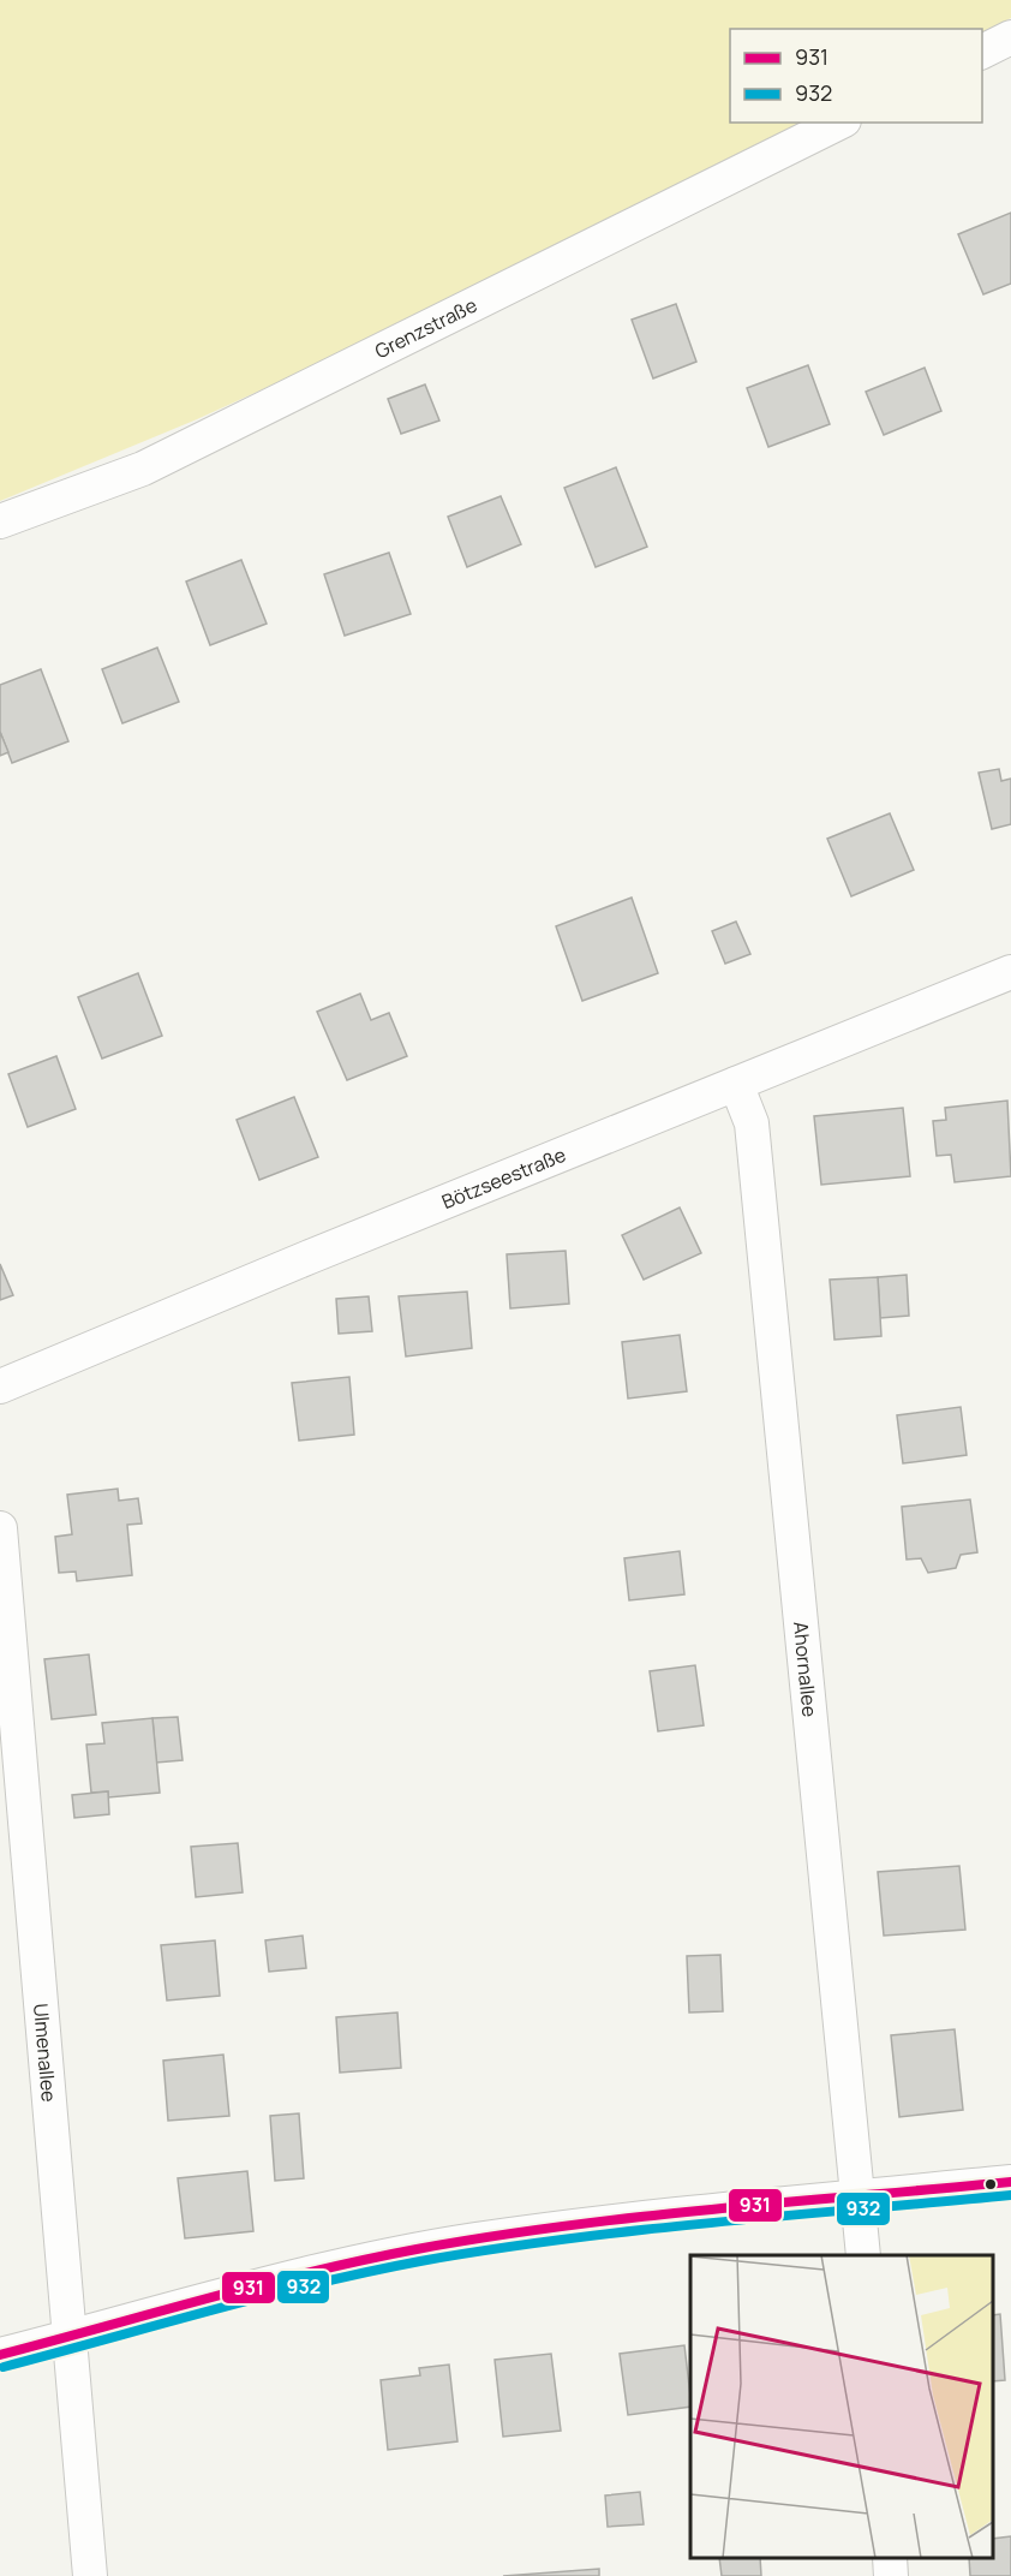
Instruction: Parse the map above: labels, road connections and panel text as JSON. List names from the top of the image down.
{
  "streets": {
    "street": [
      "Grenzstraße",
      "Bötzseestraße",
      "Ahornallee",
      "Ulmenallee"
    ]
  },
  "crossings": [
    ["Bötzseestraße", "Ahornallee"]
  ],
  "lines": ["transit line 931", "transit line 932"],
  "legend": ["931", "932"]
}
